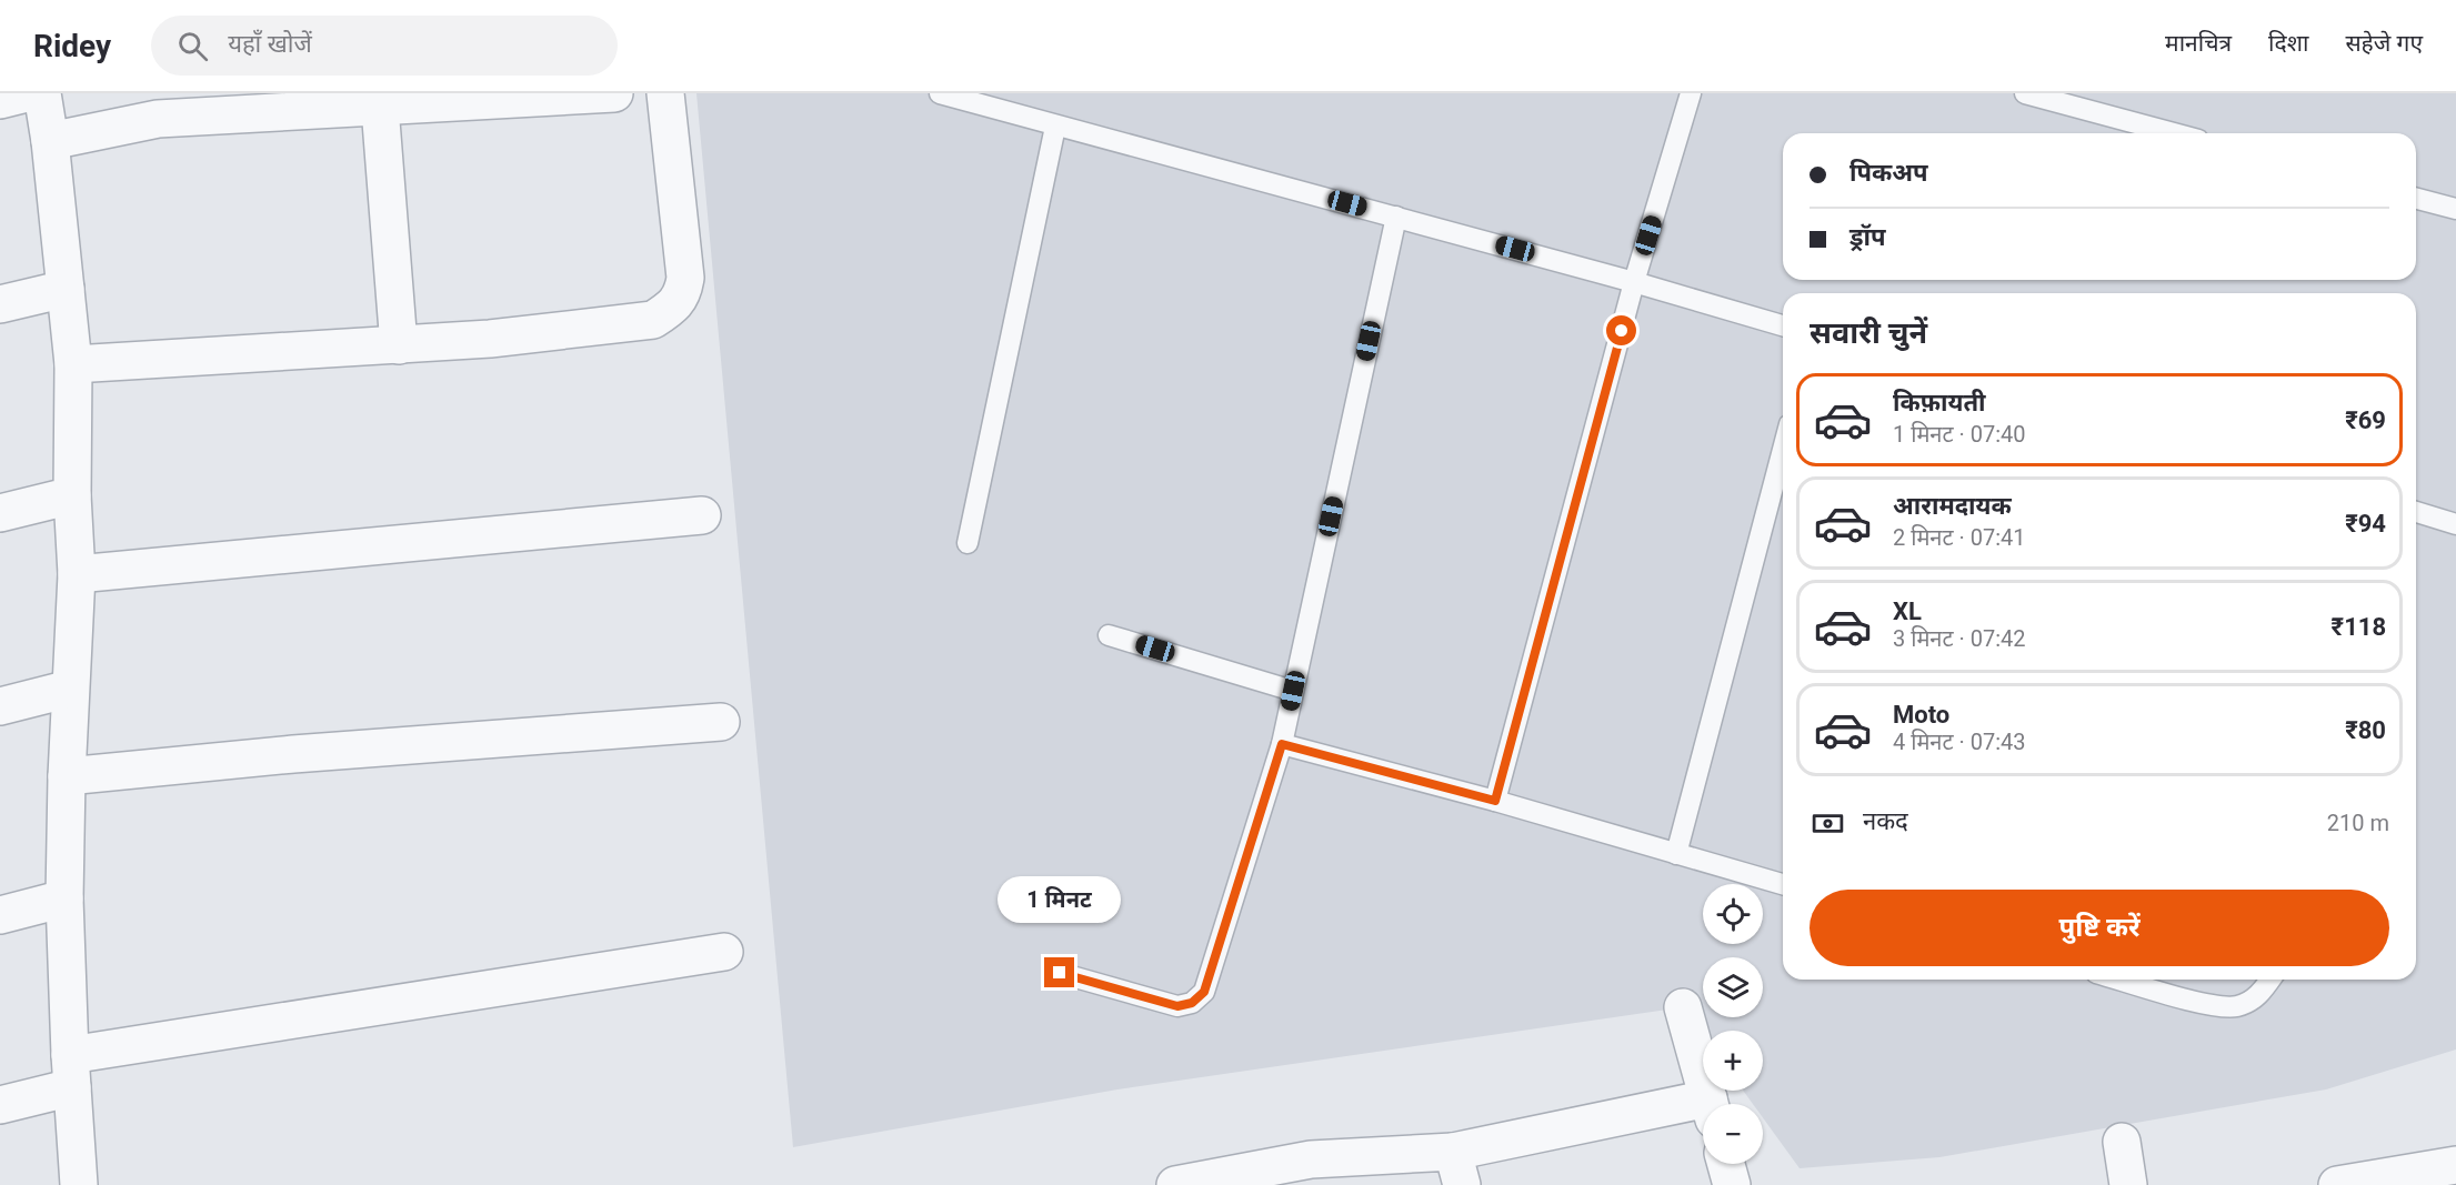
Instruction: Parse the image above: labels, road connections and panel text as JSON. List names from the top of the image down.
{
  "page": {
    "header": "Ridey",
    "search": "यहाँ खोजें",
    "nav": ["मानचित्र", "दिशा", "सहेजे गए"],
    "banner": ["पिकअप", "ड्रॉप"],
    "heading": "सवारी चुनें",
    "list": [
      {
        "name": "किफ़ायती",
        "note": "1 मिनट · 07:40",
        "value": "₹69"
      },
      {
        "name": "आरामदायक",
        "note": "2 मिनट · 07:41",
        "value": "₹94"
      },
      {
        "name": "XL",
        "note": "3 मिनट · 07:42",
        "value": "₹118"
      },
      {
        "name": "Moto",
        "note": "4 मिनट · 07:43",
        "value": "₹80"
      }
    ],
    "pay": ["नकद", "210 m"],
    "bubble": "1 मिनट",
    "buttons": "पुष्टि करें",
    "map_buttons": ["+", "−"]
  }
}
